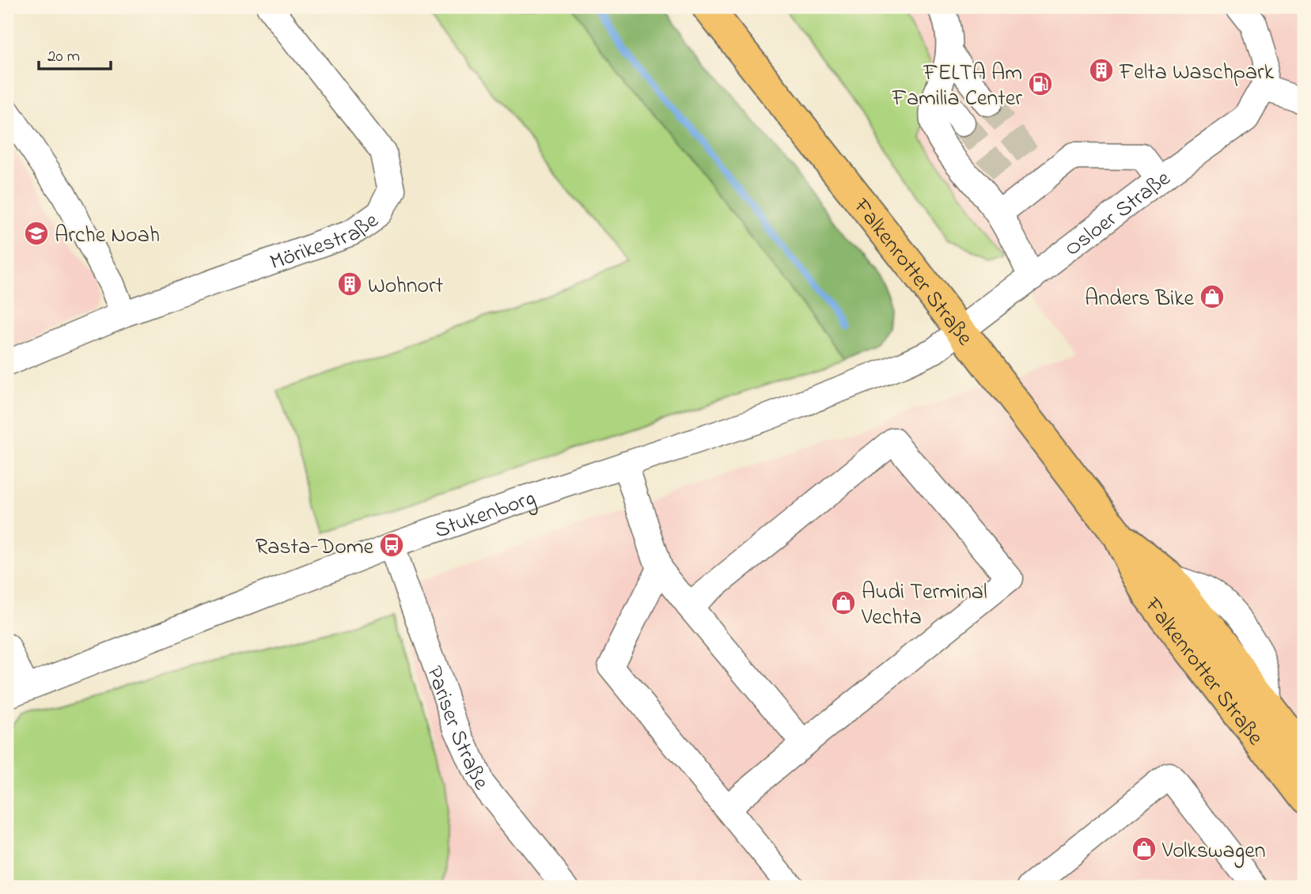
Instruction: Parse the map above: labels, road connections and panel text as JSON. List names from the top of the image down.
{
  "streets": {
    "main road": ["Falkenrotter Straße"],
    "street": [
      "Osloer Straße",
      "Mörikestraße",
      "Stukenborg",
      "Pariser Straße"
    ]
  },
  "crossings": [
    ["Osloer Straße", "Falkenrotter Straße"],
    ["Osloer Straße", "Stukenborg"],
    ["Falkenrotter Straße", "Stukenborg"],
    ["Stukenborg", "Pariser Straße"]
  ],
  "places": {
    "building": ["Felta Waschpark", "Wohnort"],
    "fuel station": ["FELTA Am Familia Center"],
    "school or university": ["Arche Noah"],
    "shop": ["Anders Bike", "Audi Terminal Vechta", "Volkswagen"],
    "bus stop": ["Rasta-Dome"]
  },
  "scale_bar": "20 m"
}
